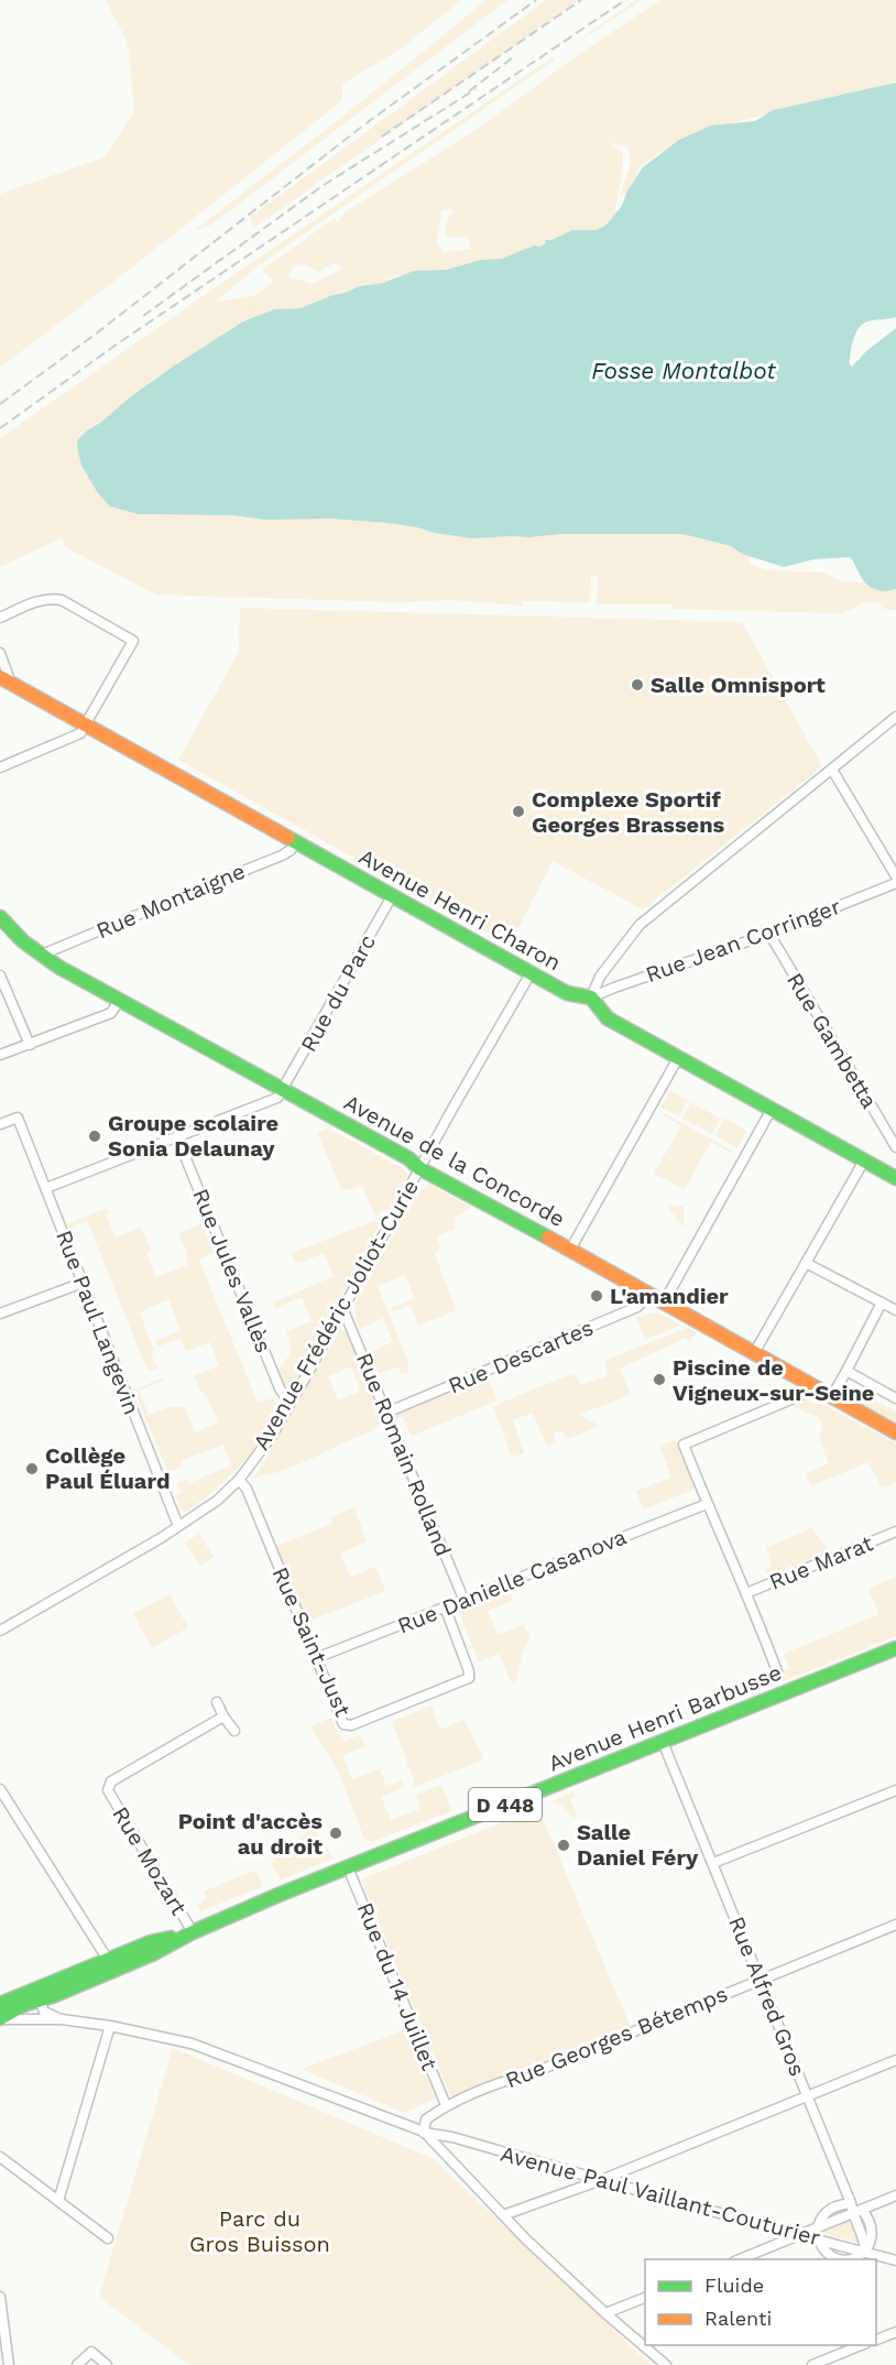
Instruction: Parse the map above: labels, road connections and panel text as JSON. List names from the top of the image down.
{
  "streets": {
    "street": [
      "Rue Montaigne",
      "Avenue Henri Charon",
      "Rue Jean Corringer",
      "Rue du Parc",
      "Rue Gambetta",
      "Avenue de la Concorde",
      "Rue Jules Vallès",
      "Avenue Frédéric Joliot-Curie",
      "Rue Paul Langevin",
      "Rue Descartes",
      "Rue Romain Rolland",
      "Rue Marat",
      "Rue Danielle Casanova",
      "Rue Saint-Just",
      "Avenue Henri Barbusse",
      "D 448",
      "Rue Mozart",
      "Rue du 14 Juillet",
      "Rue Alfred Gros",
      "Rue Georges Bétemps",
      "Avenue Paul Vaillant-Couturier"
    ]
  },
  "crossings": [
    ["Rue Montaigne", "Avenue Henri Charon"],
    ["Rue Montaigne", "Avenue de la Concorde"],
    ["Avenue Henri Charon", "Rue Jean Corringer"],
    ["Avenue Henri Charon", "Rue du Parc"],
    ["Avenue Henri Charon", "Avenue Frédéric Joliot-Curie"],
    ["Rue Jean Corringer", "Rue Gambetta"],
    ["Rue du Parc", "Avenue de la Concorde"],
    ["Avenue de la Concorde", "Avenue Frédéric Joliot-Curie"],
    ["Avenue de la Concorde", "Rue Descartes"],
    ["Rue Jules Vallès", "Avenue Frédéric Joliot-Curie"],
    ["Avenue Frédéric Joliot-Curie", "Rue Paul Langevin"],
    ["Avenue Frédéric Joliot-Curie", "Rue Romain Rolland"],
    ["Avenue Frédéric Joliot-Curie", "Rue Saint-Just"],
    ["Rue Descartes", "Rue Romain Rolland"],
    ["Rue Romain Rolland", "Rue Danielle Casanova"],
    ["Rue Danielle Casanova", "Rue Saint-Just"],
    ["Avenue Henri Barbusse", "Rue Mozart"],
    ["Avenue Henri Barbusse", "Rue du 14 Juillet"],
    ["Avenue Henri Barbusse", "Rue Alfred Gros"],
    ["Avenue Henri Barbusse", "Avenue Paul Vaillant-Couturier"],
    ["Rue du 14 Juillet", "Rue Georges Bétemps"],
    ["Rue Alfred Gros", "Rue Georges Bétemps"],
    ["Rue Alfred Gros", "Avenue Paul Vaillant-Couturier"],
    ["Rue Georges Bétemps", "Avenue Paul Vaillant-Couturier"]
  ],
  "water": ["Fosse Montalbot"],
  "parks": ["Parc du Gros Buisson"],
  "places": [
    "Salle Omnisport",
    "Complexe Sportif Georges Brassens",
    "Groupe scolaire Sonia Delaunay",
    "L'amandier",
    "Piscine de Vigneux-sur-Seine",
    "Collège Paul Éluard",
    "Point d'accès au droit",
    "Salle Daniel Féry"
  ],
  "legend": ["Fluide", "Ralenti"]
}
